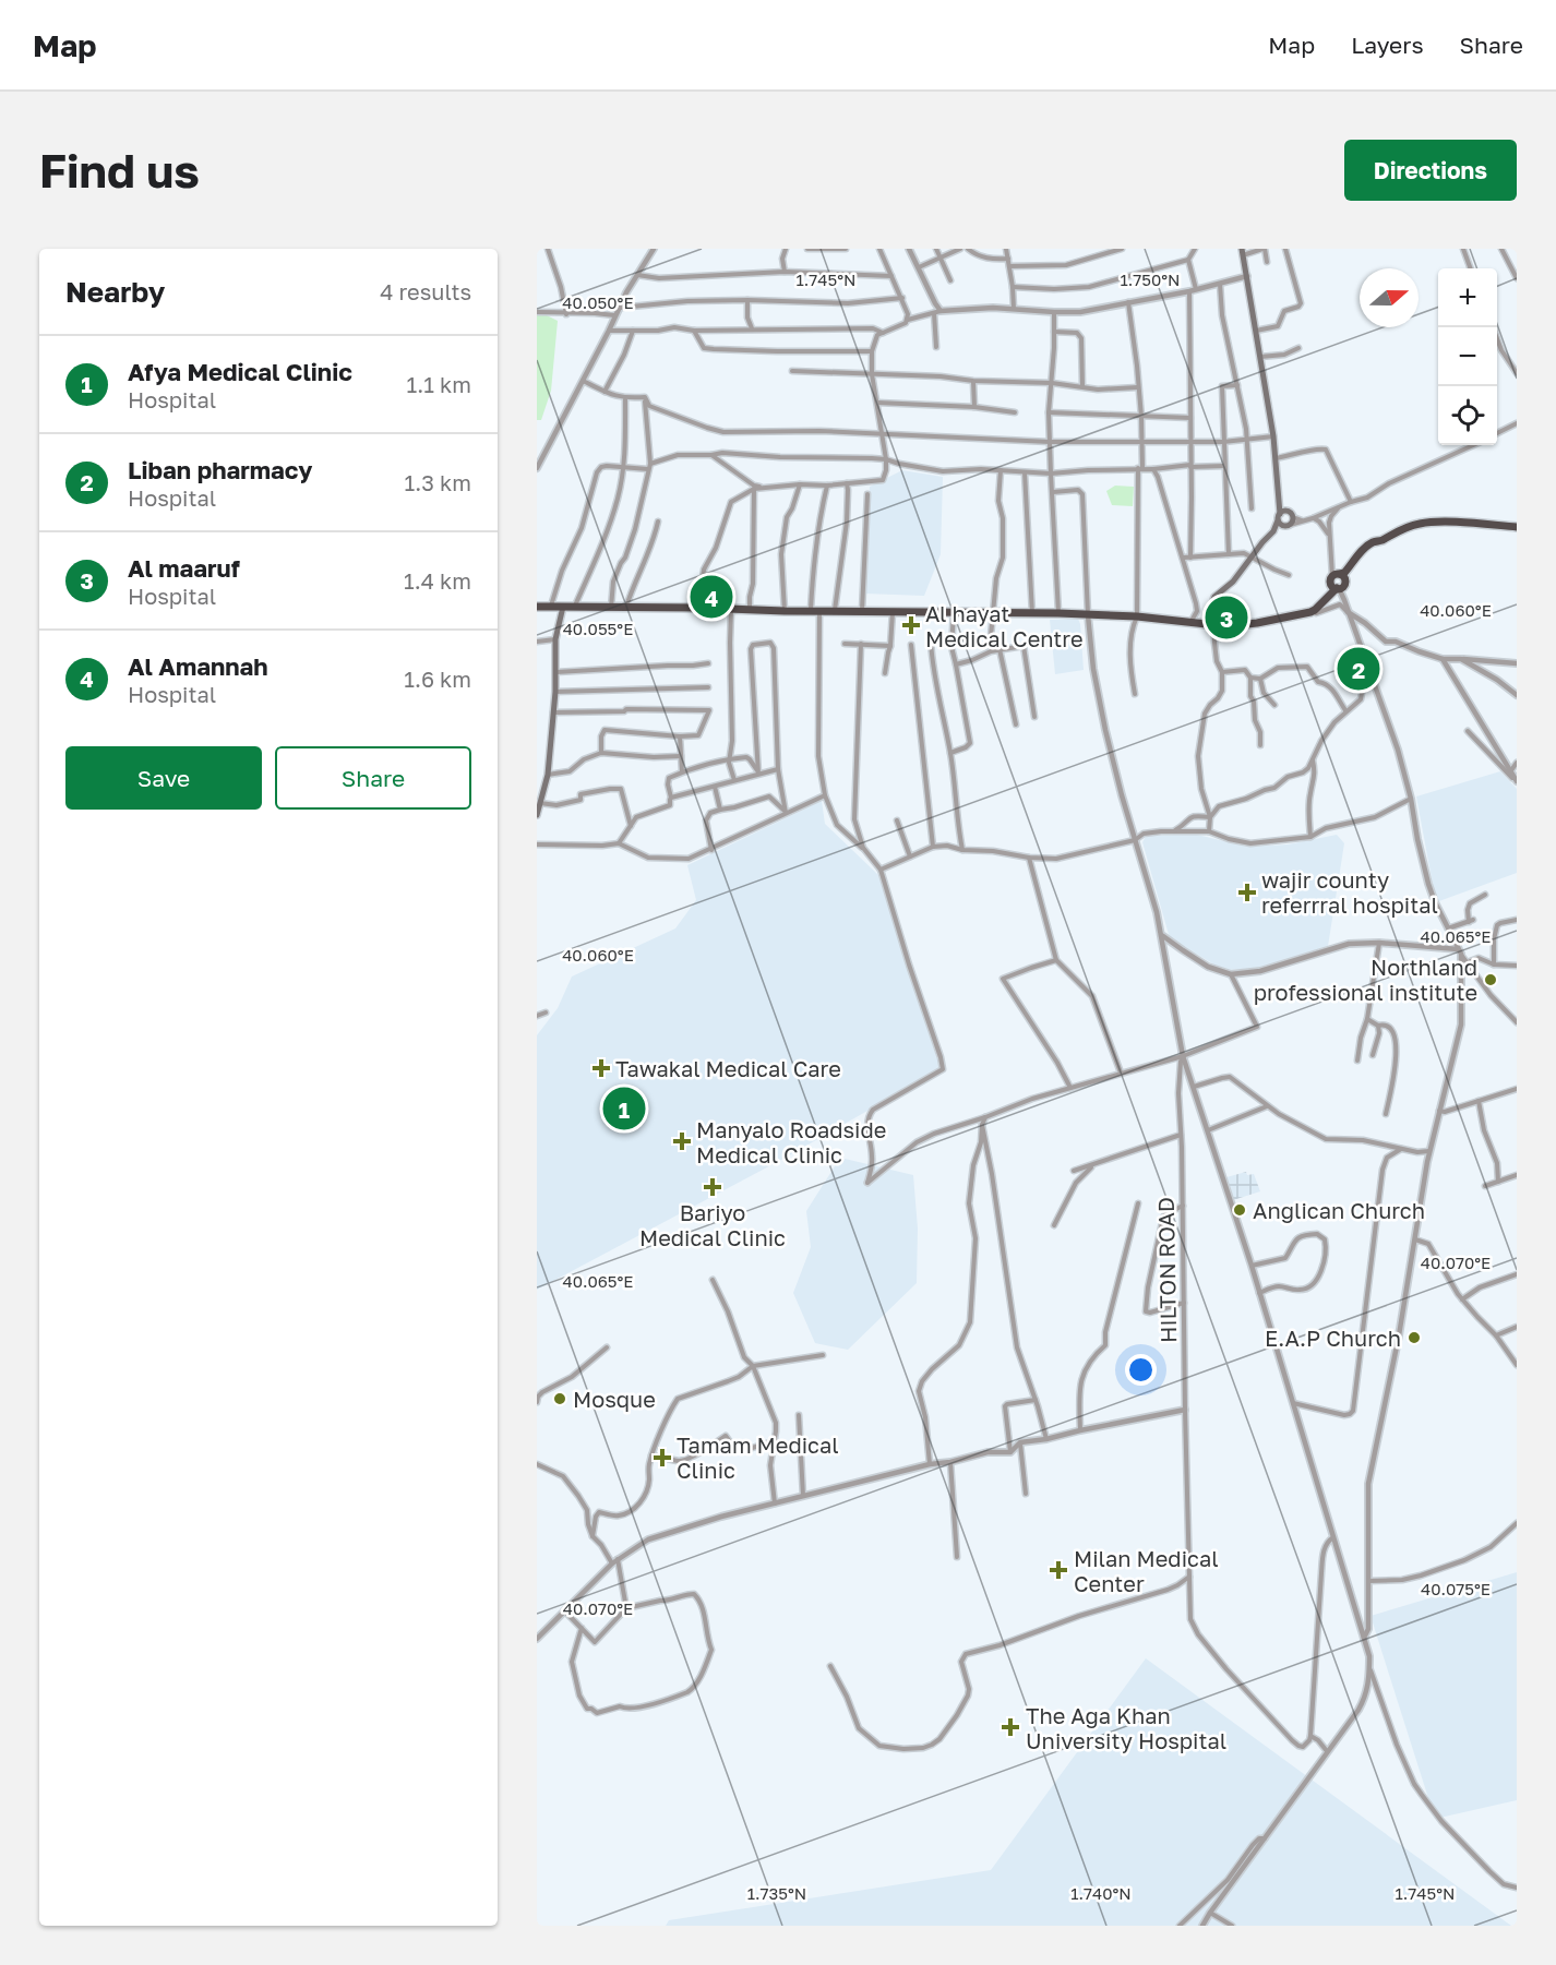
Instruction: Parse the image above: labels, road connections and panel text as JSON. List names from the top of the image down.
{
  "streets": {
    "street": ["HILTON ROAD"]
  },
  "places": {
    "health": [
      "Al hayat Medical Centre",
      "wajir county referrral hospital",
      "Tawakal Medical Care",
      "Manyalo Roadside Medical Clinic",
      "Bariyo Medical Clinic",
      "Tamam Medical Clinic",
      "Milan Medical Center",
      "The Aga Khan University Hospital"
    ],
    "other": [
      "Northland professional institute",
      "Anglican Church",
      "E.A.P Church",
      "Mosque"
    ]
  },
  "north": "right",
  "page": {
    "header": "Map",
    "nav": ["Map", "Layers", "Share"],
    "buttons": [
      "Directions",
      ["Save", "Share"]
    ],
    "title": "Find us",
    "heading": ["Nearby", "4 results"],
    "map_buttons": ["+", "−"],
    "list": [
      {
        "mark": "1",
        "name": "Afya Medical Clinic",
        "note": "Hospital",
        "value": "1.1 km"
      },
      {
        "mark": "2",
        "name": "Liban pharmacy",
        "note": "Hospital",
        "value": "1.3 km"
      },
      {
        "mark": "3",
        "name": "Al maaruf",
        "note": "Hospital",
        "value": "1.4 km"
      },
      {
        "mark": "4",
        "name": "Al Amannah",
        "note": "Hospital",
        "value": "1.6 km"
      }
    ],
    "pins": [
      "4",
      "3",
      "2",
      "1"
    ]
  },
  "coordinates": [
    "1.745°N",
    "1.750°N",
    "40.050°E",
    "40.060°E",
    "40.055°E",
    "40.065°E",
    "40.070°E",
    "40.075°E",
    "1.735°N",
    "1.740°N"
  ]
}
